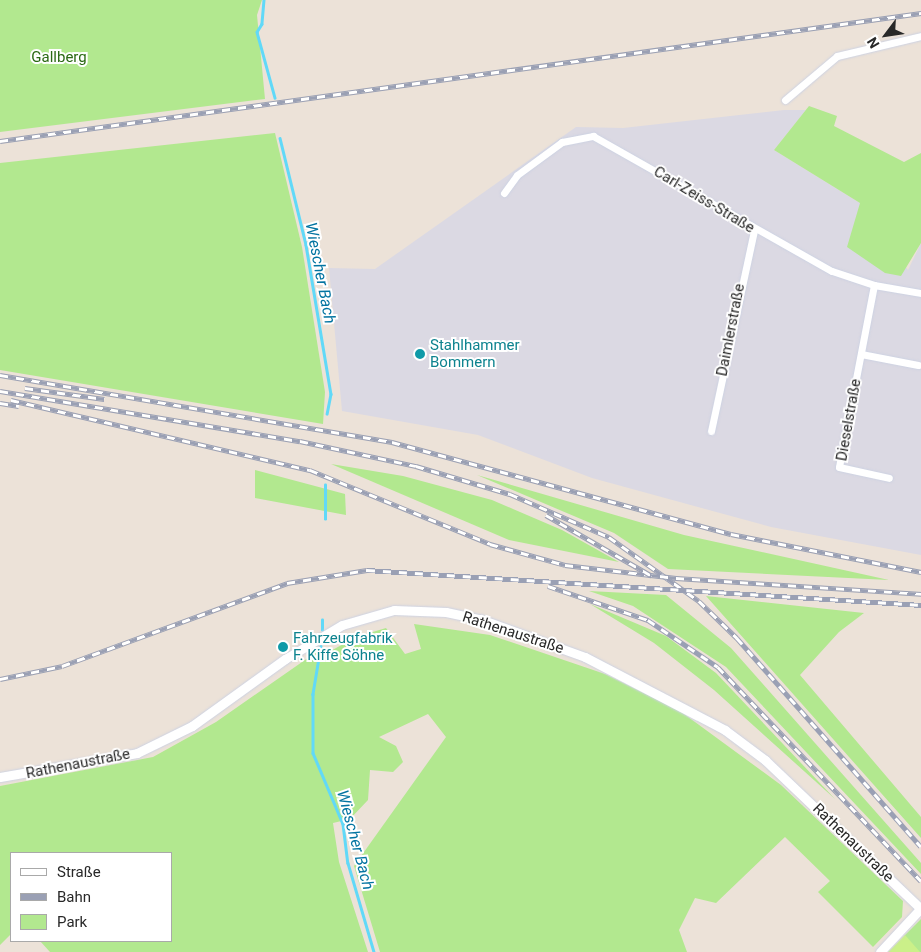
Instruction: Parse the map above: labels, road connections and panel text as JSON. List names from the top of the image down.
{
  "streets": {
    "street": [
      "Carl-Zeiss-Straße",
      "Daimlerstraße",
      "Dieselstraße",
      "Rathenaustraße"
    ]
  },
  "crossings": [
    ["Carl-Zeiss-Straße", "Daimlerstraße"],
    ["Carl-Zeiss-Straße", "Dieselstraße"]
  ],
  "water": ["Wiescher Bach"],
  "parks": ["Gallberg"],
  "places": ["Stahlhammer Bommern", "Fahrzeugfabrik F. Kiffe Söhne"],
  "legend": ["Straße", "Bahn", "Park"],
  "north": "bottom left"
}
